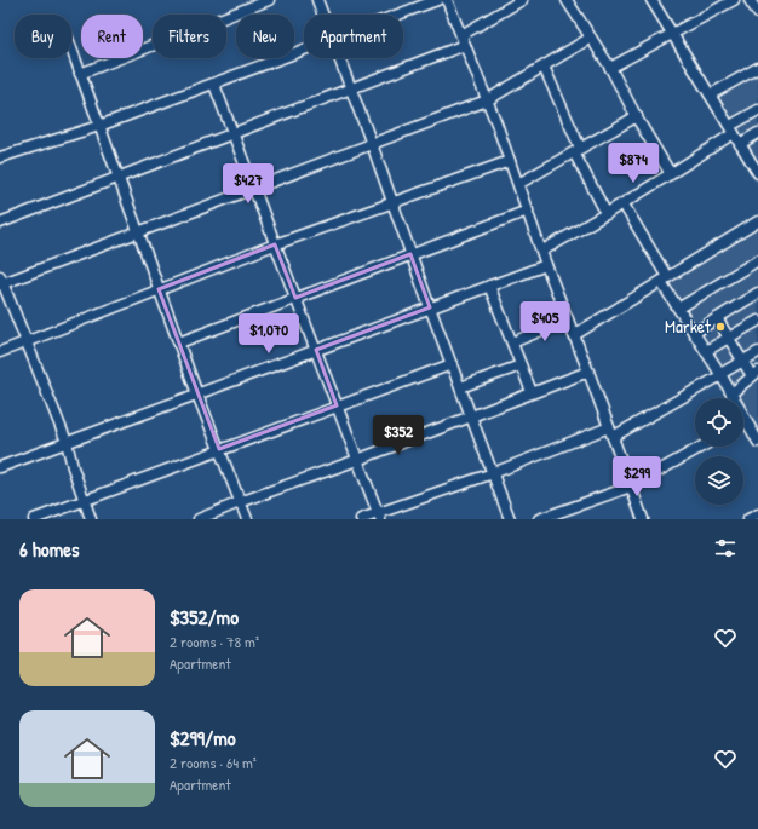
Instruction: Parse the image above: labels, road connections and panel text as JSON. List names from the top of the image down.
{
  "places": ["Market"],
  "page": {
    "chip": [
      "Buy",
      "Rent",
      "Filters",
      "New",
      "Apartment"
    ],
    "price": [
      "$874",
      "$427",
      "$405",
      "$1,070",
      "$352",
      "$299"
    ],
    "heading": "6 homes",
    "list": [
      {
        "name": "$352/mo",
        "note": "2 rooms · 78 m² · Apartment"
      },
      {
        "name": "$299/mo",
        "note": "2 rooms · 64 m² · Apartment"
      }
    ]
  }
}
